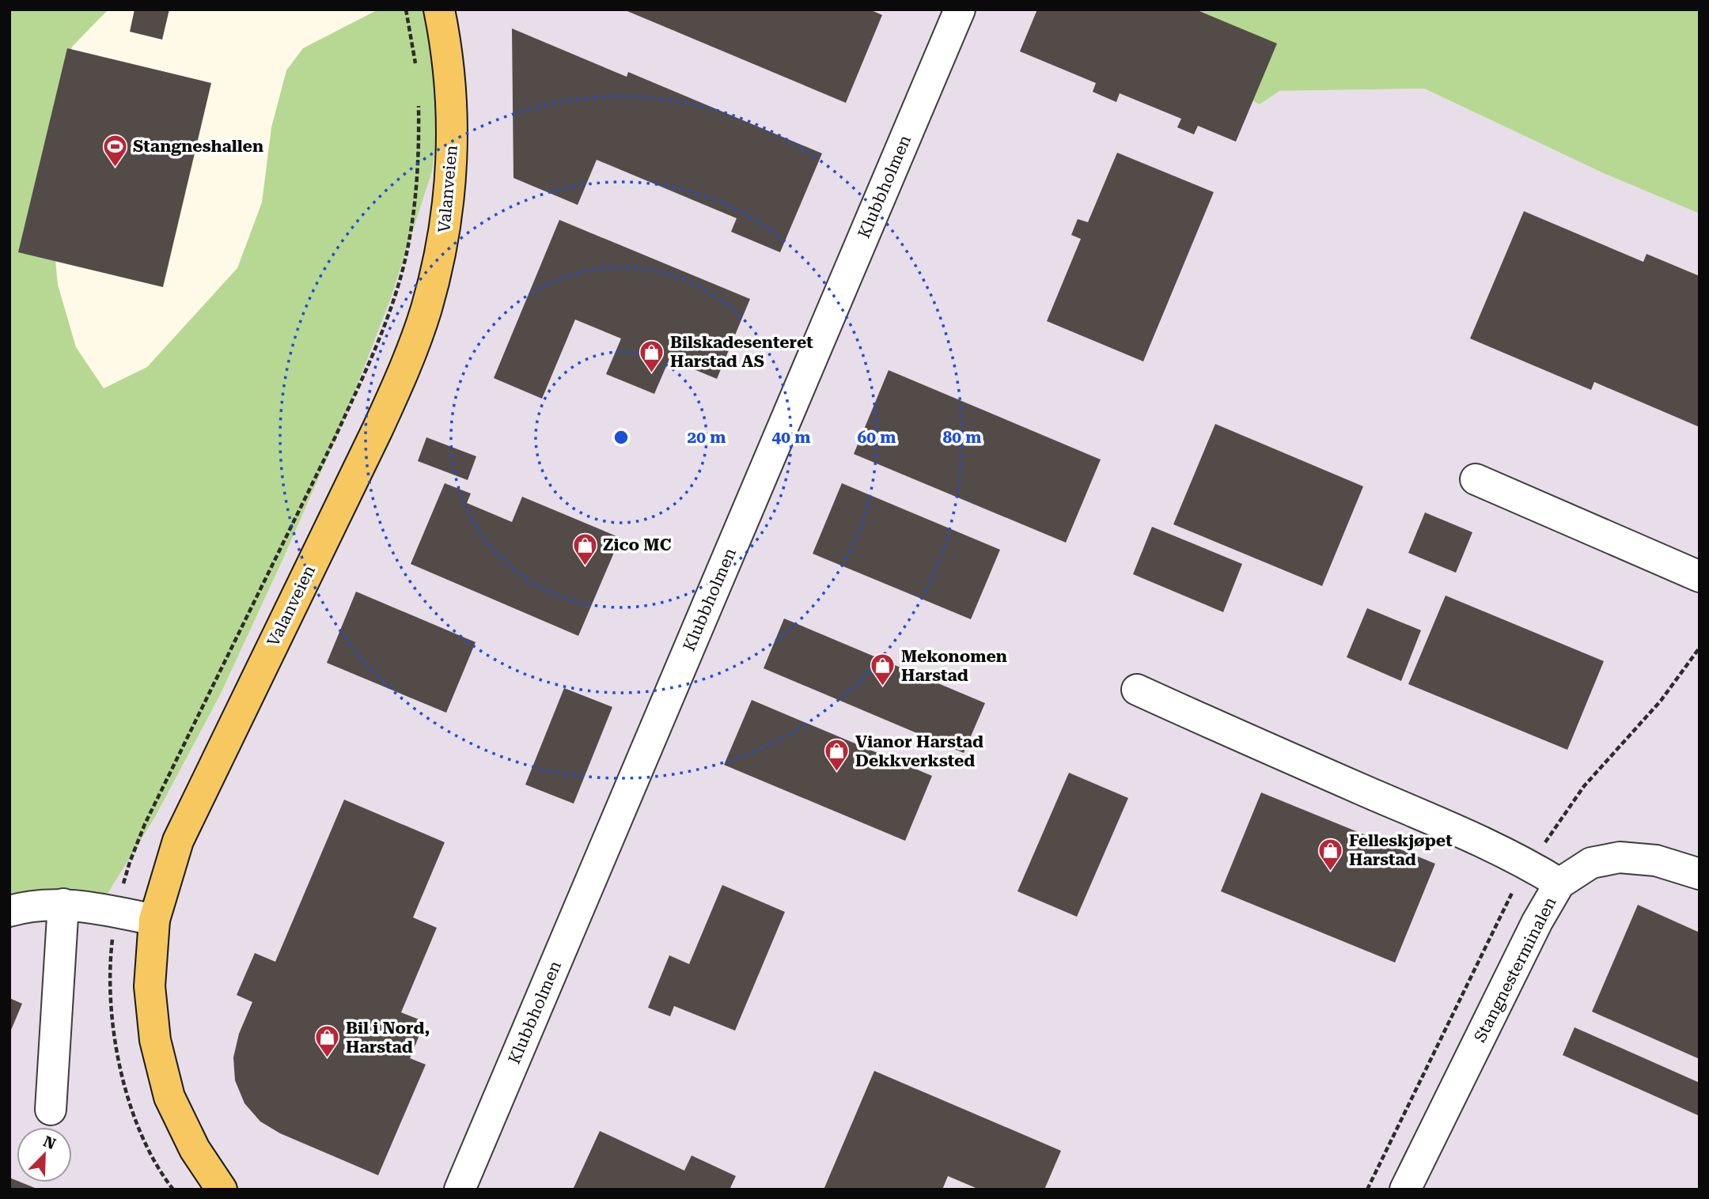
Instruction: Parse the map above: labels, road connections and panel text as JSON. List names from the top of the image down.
{
  "streets": {
    "main road": ["Valanveien"],
    "street": ["Klubbholmen", "Stangnesterminalen"]
  },
  "places": {
    "sports": ["Stangneshallen"],
    "shop": [
      "Bilskadesenteret Harstad AS",
      "Zico MC",
      "Mekonomen Harstad",
      "Vianor Harstad Dekkverksted",
      "Felleskjøpet Harstad",
      "Bil i Nord, Harstad"
    ]
  },
  "north": "top right",
  "rings": [
    "20 m",
    "40 m",
    "60 m",
    "80 m"
  ]
}
